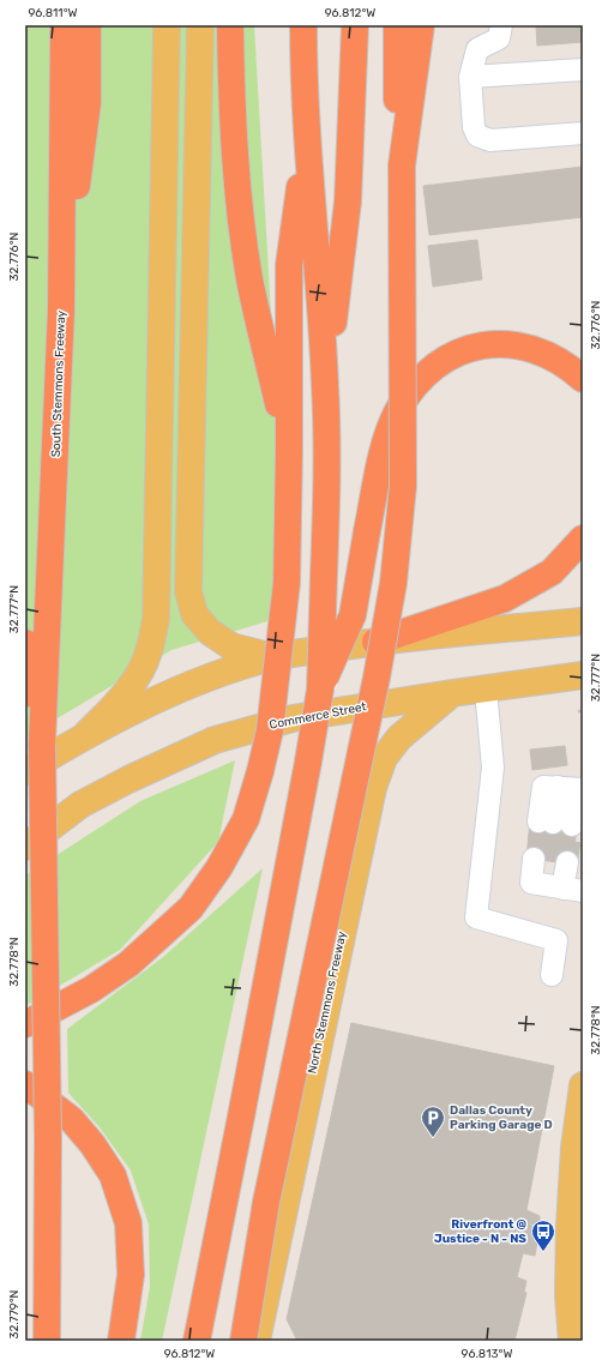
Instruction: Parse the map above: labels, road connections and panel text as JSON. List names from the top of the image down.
{
  "streets": {
    "highway": ["South Stemmons Freeway"],
    "main road": ["Commerce Street", "North Stemmons Freeway"]
  },
  "crossings": [
    ["Commerce Street", "North Stemmons Freeway"]
  ],
  "places": {
    "parking": ["Dallas County Parking Garage D"],
    "bus stop": ["Riverfront @ Justice - N - NS"]
  },
  "coordinates": [
    "96.811°W",
    "96.812°W",
    "32.776°N",
    "32.777°N",
    "32.778°N",
    "32.779°N",
    "96.813°W"
  ]
}
